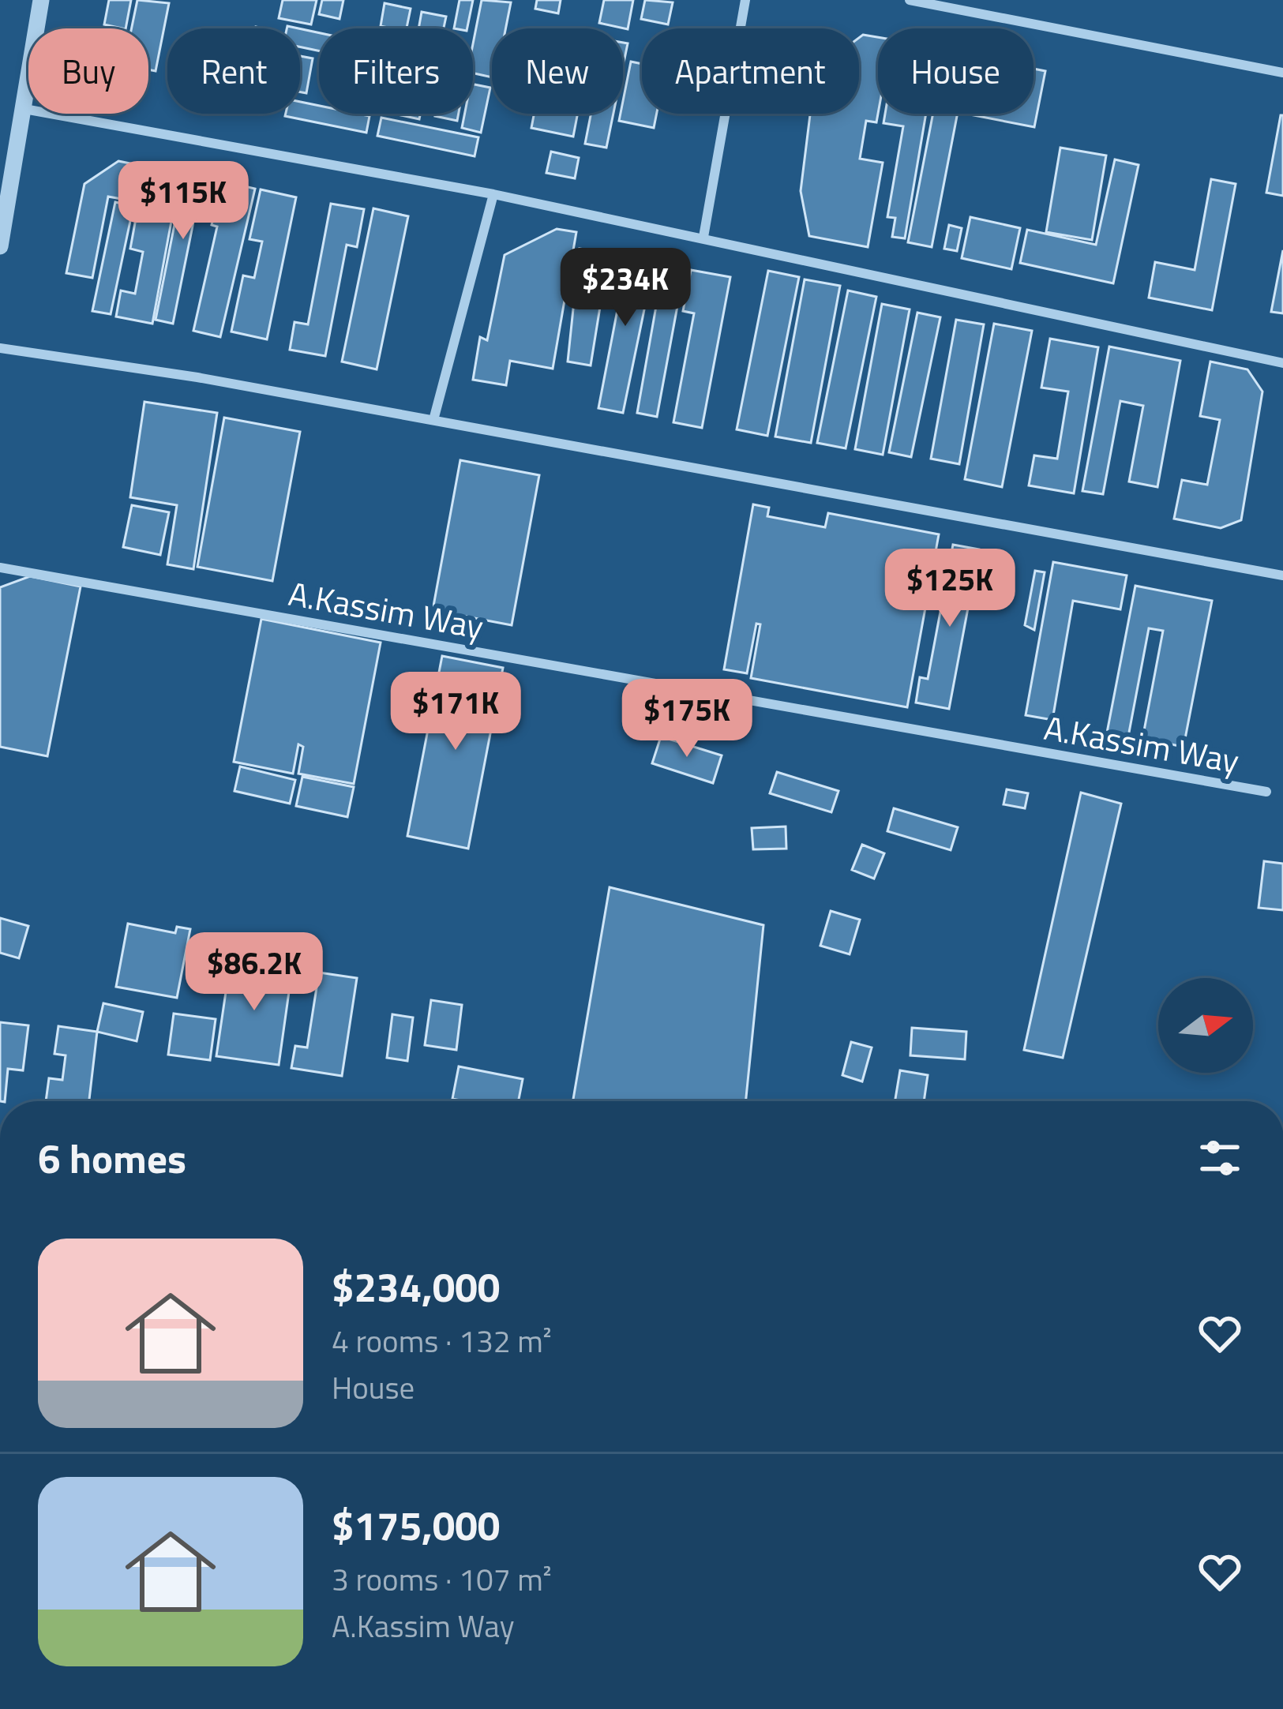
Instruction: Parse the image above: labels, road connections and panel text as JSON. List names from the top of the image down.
{
  "streets": {
    "street": ["A.Kassim Way"]
  },
  "north": "right",
  "page": {
    "chip": [
      "Buy",
      "Rent",
      "Filters",
      "New",
      "Apartment",
      "House"
    ],
    "price": [
      "$115K",
      "$234K",
      "$125K",
      "$171K",
      "$175K",
      "$86.2K"
    ],
    "heading": "6 homes",
    "list": [
      {
        "name": "$234,000",
        "note": "4 rooms · 132 m² · House"
      },
      {
        "name": "$175,000",
        "note": "3 rooms · 107 m² · A.Kassim Way"
      }
    ]
  }
}
